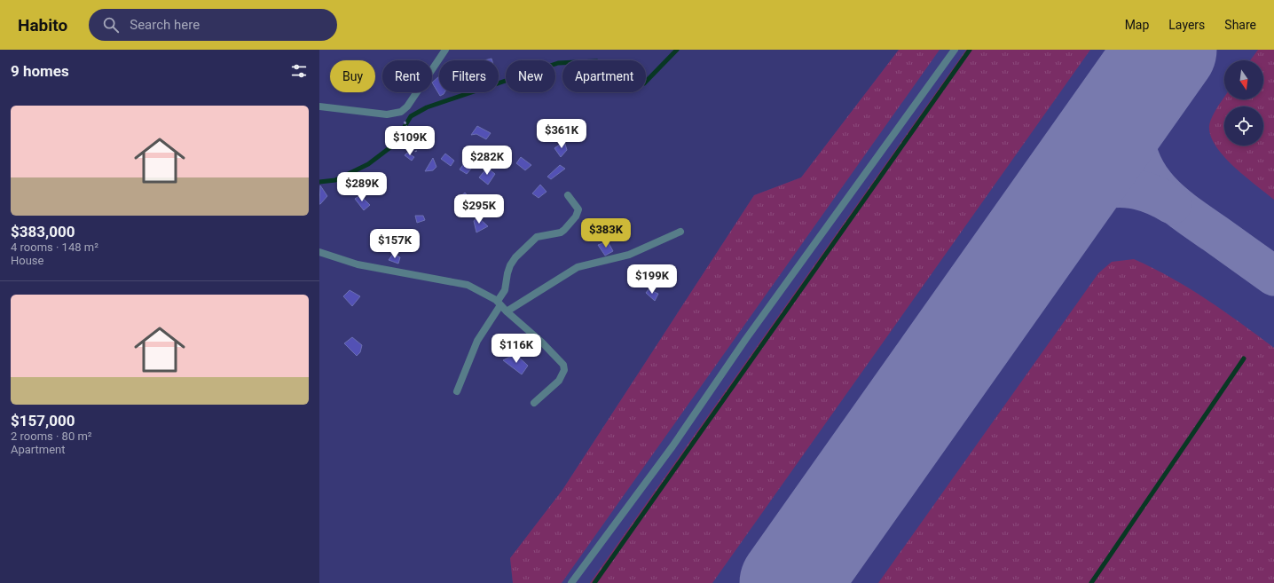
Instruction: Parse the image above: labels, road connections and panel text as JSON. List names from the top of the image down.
{
  "north": "bottom",
  "page": {
    "header": "Habito",
    "search": "Search here",
    "nav": ["Map", "Layers", "Share"],
    "heading": "9 homes",
    "chip": [
      "Buy",
      "Rent",
      "Filters",
      "New",
      "Apartment"
    ],
    "list": [
      {
        "name": "$383,000",
        "note": "4 rooms · 148 m² · House"
      },
      {
        "name": "$157,000",
        "note": "2 rooms · 80 m² · Apartment"
      }
    ],
    "price": [
      "$361K",
      "$109K",
      "$282K",
      "$289K",
      "$295K",
      "$383K",
      "$157K",
      "$199K",
      "$116K"
    ]
  }
}
